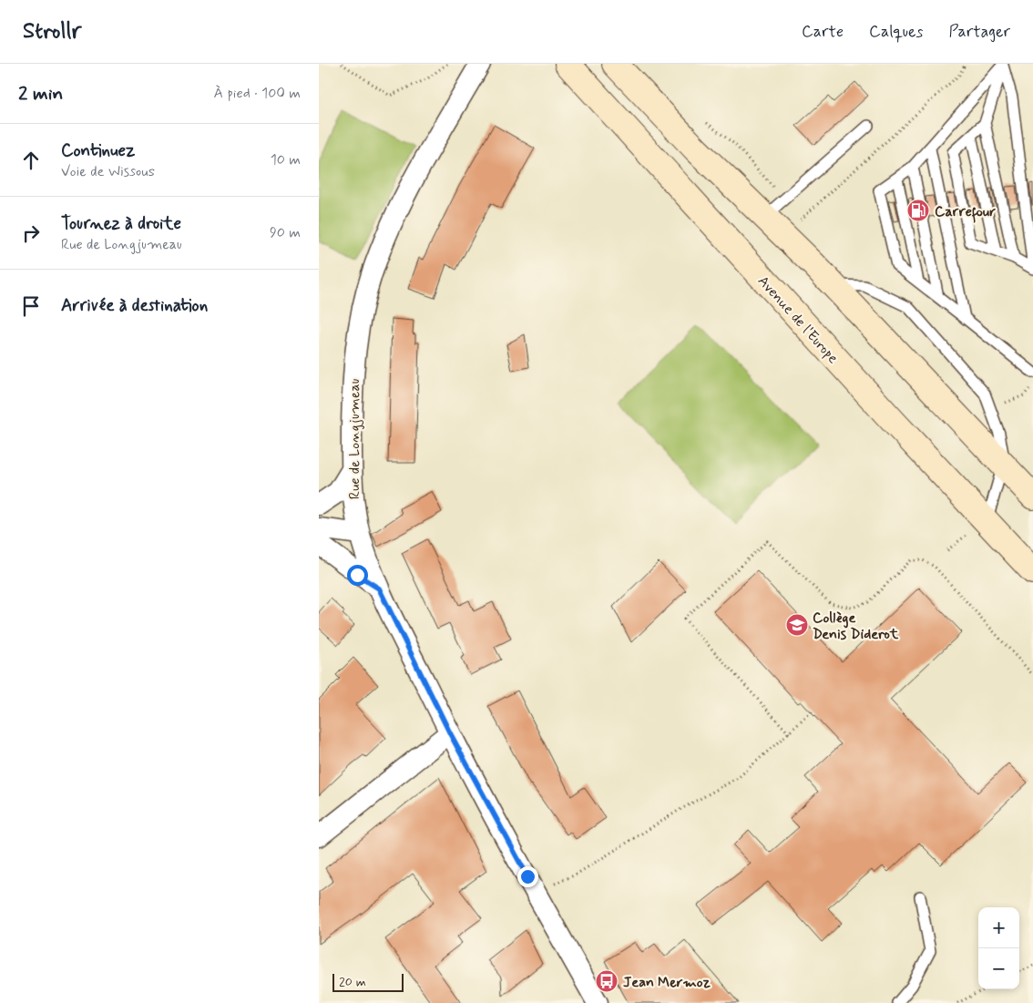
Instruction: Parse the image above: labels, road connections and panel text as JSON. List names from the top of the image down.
{
  "streets": {
    "main road": ["Avenue de l'Europe"],
    "street": ["Rue de Longjumeau"]
  },
  "places": {
    "fuel station": ["Carrefour"],
    "school or university": ["Collège Denis Diderot"],
    "bus stop": ["Jean Mermoz"]
  },
  "scale_bar": "20 m",
  "page": {
    "header": "Strollr",
    "nav": ["Carte", "Calques", "Partager"],
    "heading": ["2 min", "À pied · 100 m"],
    "list": [
      ["Continuez", "Voie de Wissous", "10 m"],
      ["Tournez à droite", "Rue de Longjumeau", "90 m"],
      "Arrivée à destination"
    ],
    "map_buttons": ["+", "−"],
    "scale": "20 m"
  }
}
